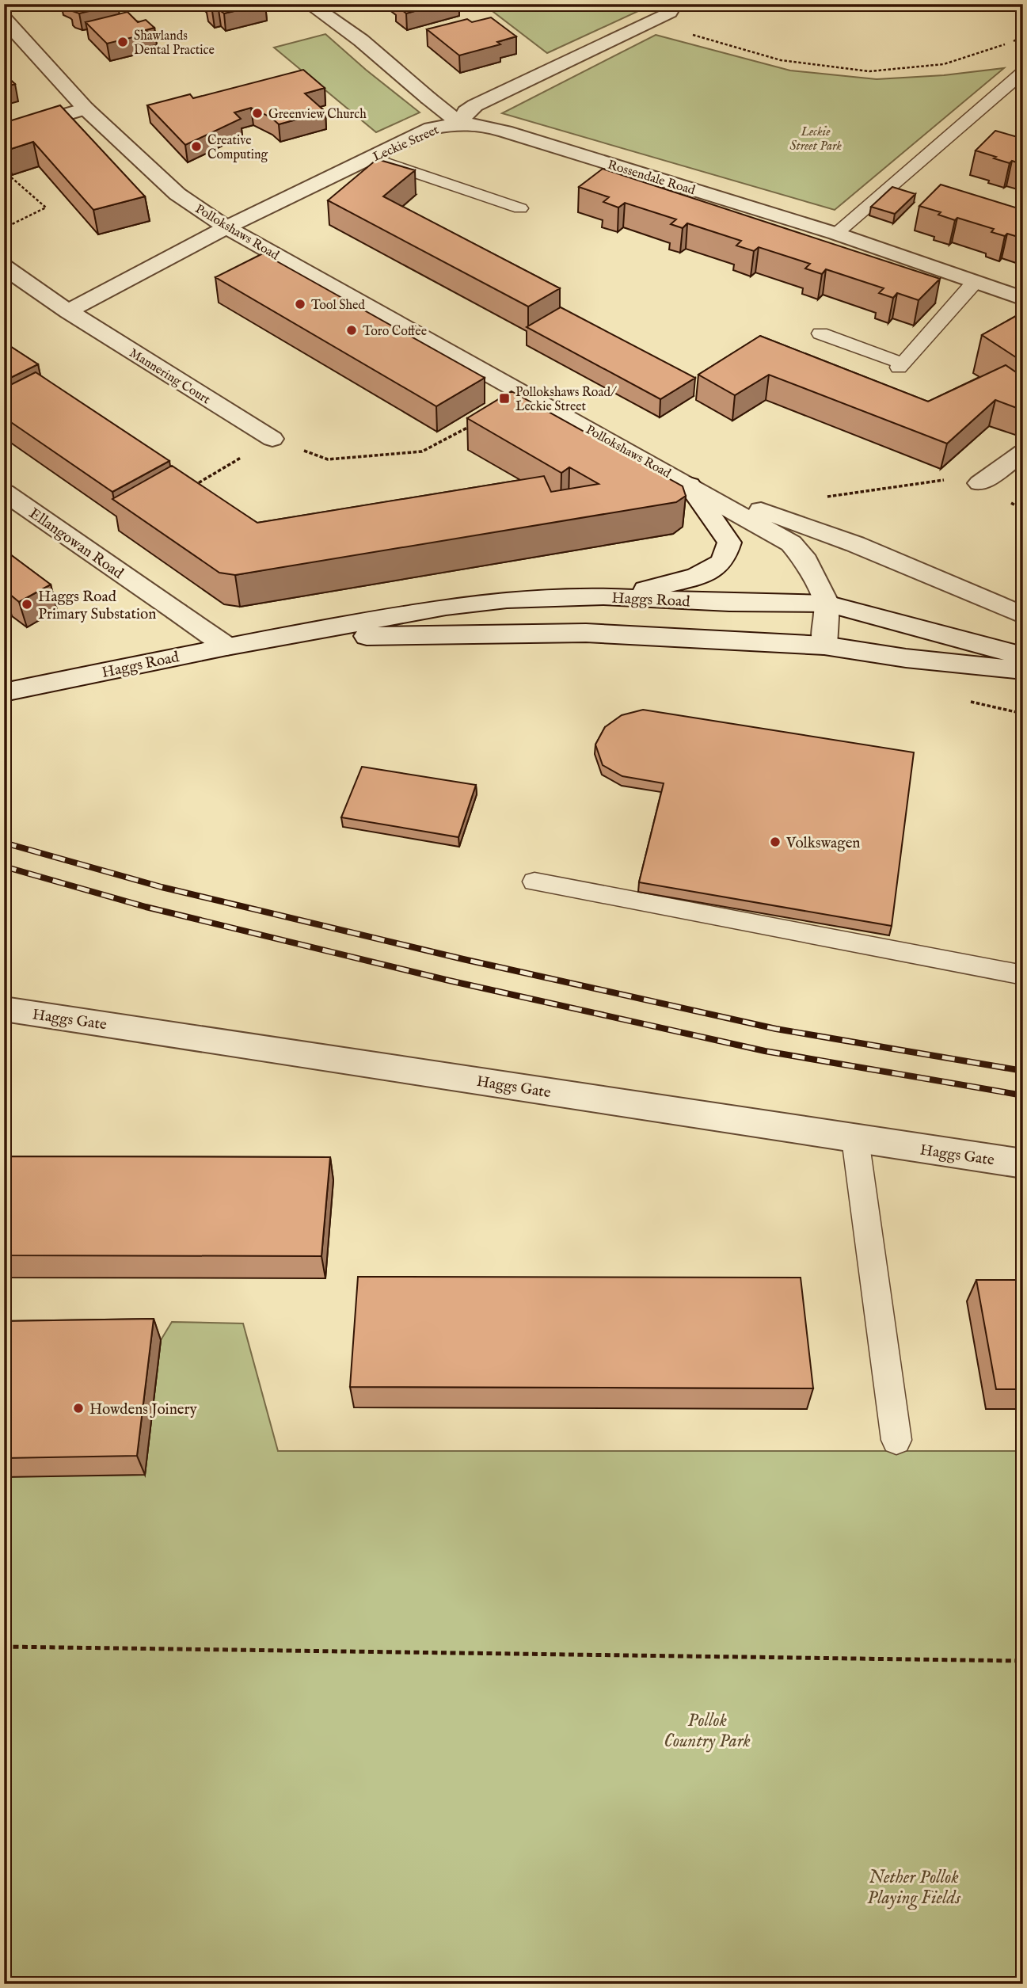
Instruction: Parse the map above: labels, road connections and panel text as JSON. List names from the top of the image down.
{
  "streets": {
    "street": [
      "Leckie Street",
      "Rossendale Road",
      "Pollokshaws Road",
      "Mannering Court",
      "Ellangowan Road",
      "Haggs Road",
      "Haggs Gate"
    ]
  },
  "crossings": [
    ["Leckie Street", "Rossendale Road"],
    ["Leckie Street", "Pollokshaws Road"],
    ["Pollokshaws Road", "Haggs Road"],
    ["Ellangowan Road", "Haggs Road"]
  ],
  "parks": ["Leckie Street Park", "Pollok Country Park", "Nether Pollok Playing Fields"],
  "places": {
    "other": [
      "Shawlands Dental Practice",
      "Greenview Church",
      "Creative Computing",
      "Tool Shed",
      "Toro Coffee",
      "Haggs Road Primary Substation",
      "Volkswagen",
      "Howdens Joinery"
    ],
    "transit": ["Pollokshaws Road/ Leckie Street"]
  }
}
